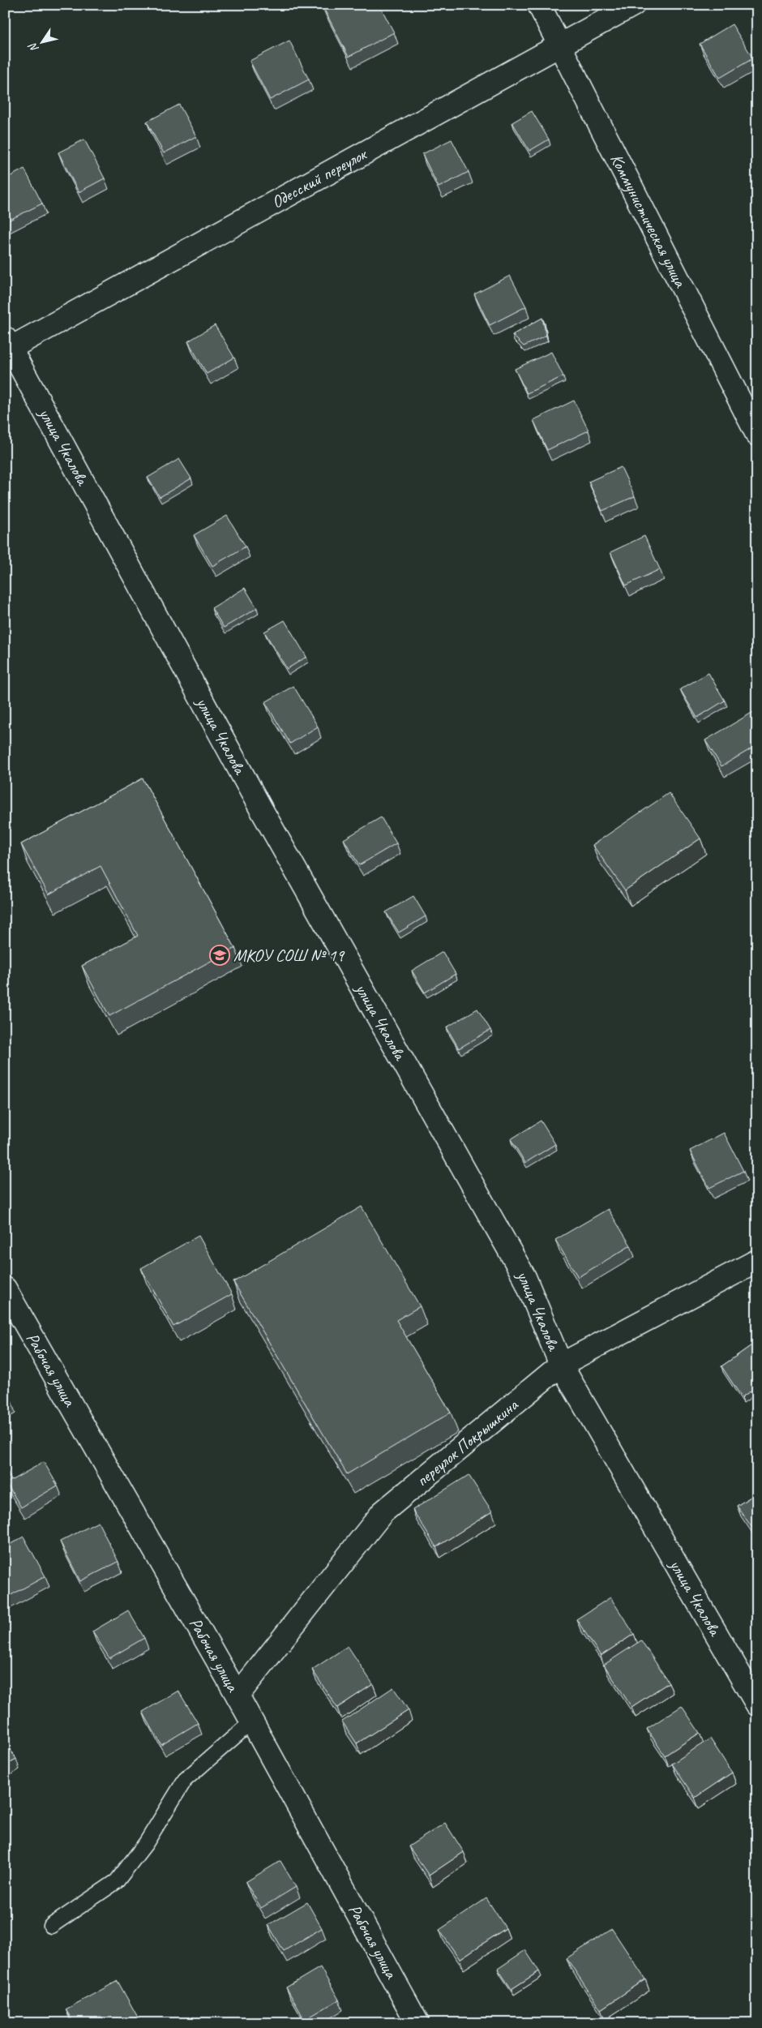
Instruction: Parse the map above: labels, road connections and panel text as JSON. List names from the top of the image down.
{
  "streets": {
    "street": [
      "Одесский переулок",
      "Коммунистическая улица",
      "улица Чкалова",
      "Рабочая улица",
      "переулок Покрышкина"
    ]
  },
  "crossings": [
    ["Одесский переулок", "Коммунистическая улица"],
    ["Одесский переулок", "улица Чкалова"],
    ["улица Чкалова", "переулок Покрышкина"],
    ["Рабочая улица", "переулок Покрышкина"]
  ],
  "places": {
    "school or university": ["МКОУ СОШ № 19"]
  },
  "north": "bottom left"
}
